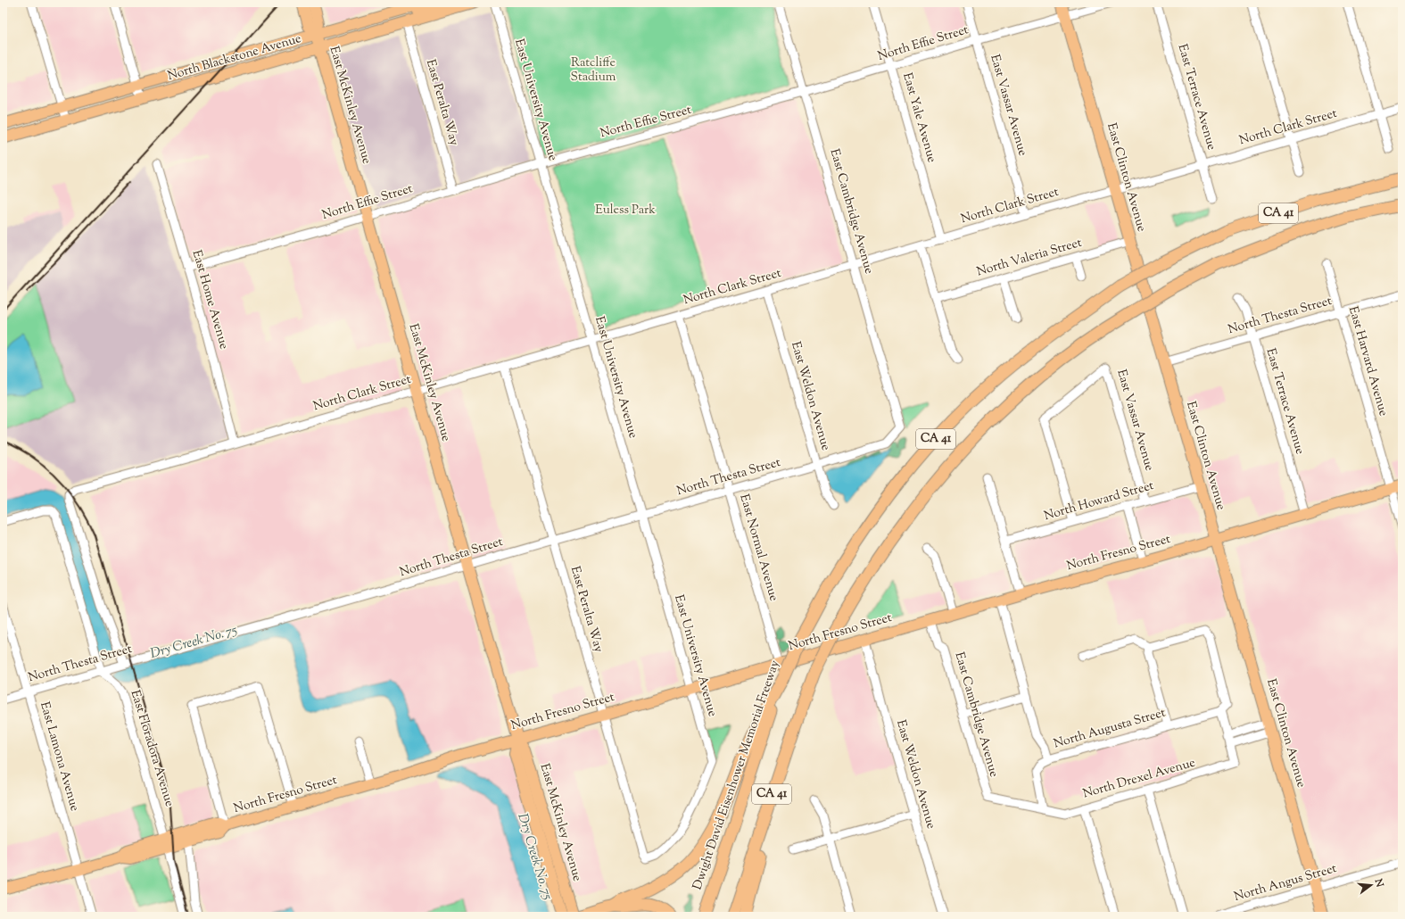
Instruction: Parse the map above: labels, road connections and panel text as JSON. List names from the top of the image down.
{
  "streets": {
    "highway": ["CA 41", "Dwight David Eisenhower Memorial Freeway"],
    "main road": [
      "North Blackstone Avenue",
      "East McKinley Avenue",
      "East Clinton Avenue",
      "North Fresno Street"
    ],
    "street": [
      "North Effie Street",
      "East Terrace Avenue",
      "East University Avenue",
      "East Peralta Way",
      "East Vassar Avenue",
      "East Yale Avenue",
      "North Clark Street",
      "East Cambridge Avenue",
      "North Valeria Street",
      "East Home Avenue",
      "North Thesta Street",
      "East Harvard Avenue",
      "East Weldon Avenue",
      "North Howard Street",
      "East Normal Avenue",
      "North Augusta Street",
      "East Floradora Avenue",
      "East Lamona Avenue",
      "North Drexel Avenue",
      "North Angus Street"
    ]
  },
  "crossings": [
    ["North Effie Street", "East University Avenue"],
    ["North Effie Street", "East Peralta Way"],
    ["North Effie Street", "East McKinley Avenue"],
    ["North Effie Street", "East Vassar Avenue"],
    ["North Effie Street", "East Yale Avenue"],
    ["North Effie Street", "East Clinton Avenue"],
    ["North Effie Street", "East Cambridge Avenue"],
    ["North Effie Street", "East Home Avenue"],
    ["North Blackstone Avenue", "East Peralta Way"],
    ["North Blackstone Avenue", "East McKinley Avenue"],
    ["East Terrace Avenue", "North Clark Street"],
    ["East Terrace Avenue", "North Thesta Street"],
    ["East Terrace Avenue", "North Fresno Street"],
    ["East University Avenue", "East Peralta Way"],
    ["East University Avenue", "North Clark Street"],
    ["East University Avenue", "North Thesta Street"],
    ["East University Avenue", "North Fresno Street"],
    ["East Peralta Way", "North Clark Street"],
    ["East Peralta Way", "North Thesta Street"],
    ["East Peralta Way", "North Fresno Street"],
    ["East McKinley Avenue", "North Clark Street"],
    ["East McKinley Avenue", "North Thesta Street"],
    ["East McKinley Avenue", "North Fresno Street"],
    ["East Vassar Avenue", "North Clark Street"],
    ["East Vassar Avenue", "North Howard Street"],
    ["East Yale Avenue", "North Clark Street"],
    ["North Clark Street", "East Clinton Avenue"],
    ["North Clark Street", "East Cambridge Avenue"],
    ["North Clark Street", "East Home Avenue"],
    ["North Clark Street", "North Thesta Street"],
    ["North Clark Street", "East Weldon Avenue"],
    ["North Clark Street", "East Normal Avenue"],
    ["East Clinton Avenue", "North Valeria Street"],
    ["East Clinton Avenue", "North Thesta Street"],
    ["East Clinton Avenue", "North Howard Street"],
    ["East Clinton Avenue", "North Fresno Street"],
    ["East Clinton Avenue", "North Angus Street"],
    ["East Cambridge Avenue", "North Thesta Street"],
    ["East Cambridge Avenue", "North Fresno Street"],
    ["East Cambridge Avenue", "North Drexel Avenue"],
    ["North Thesta Street", "East Harvard Avenue"],
    ["North Thesta Street", "East Weldon Avenue"],
    ["North Thesta Street", "East Normal Avenue"],
    ["North Thesta Street", "East Floradora Avenue"],
    ["North Thesta Street", "East Lamona Avenue"],
    ["East Harvard Avenue", "North Fresno Street"],
    ["East Weldon Avenue", "North Fresno Street"],
    ["East Normal Avenue", "North Fresno Street"],
    ["North Fresno Street", "North Augusta Street"],
    ["North Fresno Street", "East Floradora Avenue"],
    ["North Fresno Street", "East Lamona Avenue"]
  ],
  "water": ["Dry Creek No. 75"],
  "parks": ["Ratcliffe Stadium", "Euless Park"],
  "north": "right"
}
